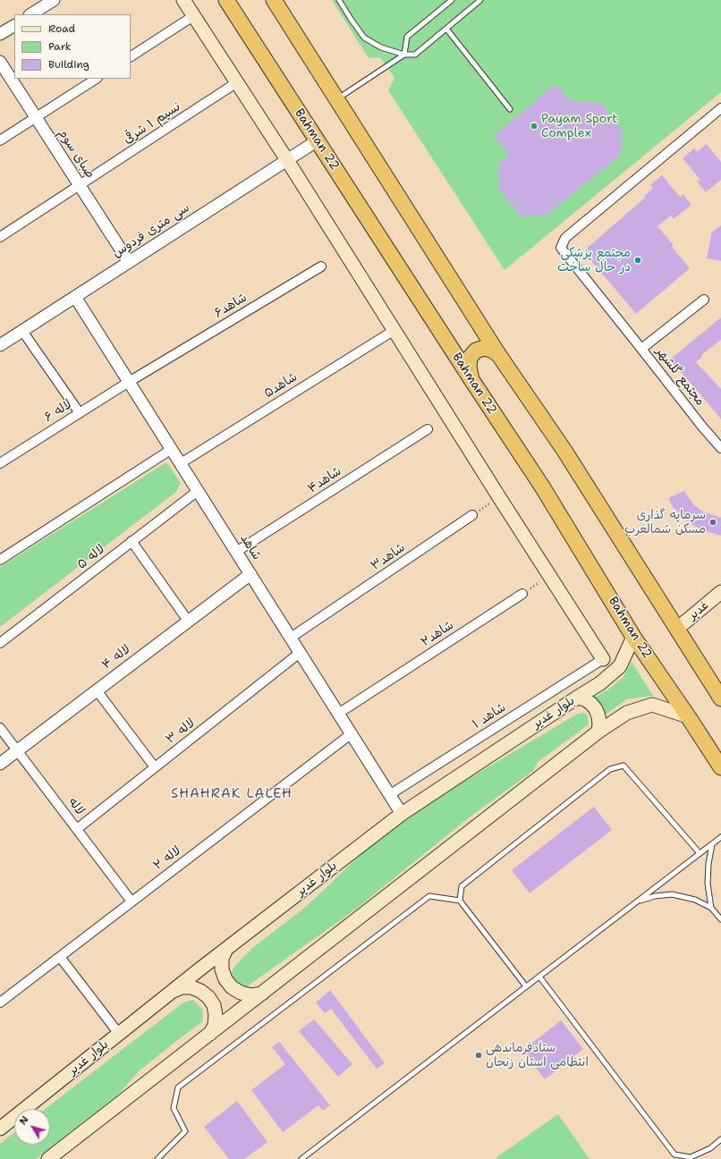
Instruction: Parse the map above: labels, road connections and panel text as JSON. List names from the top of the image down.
{
  "streets": {
    "highway": ["Bahman 22"],
    "main road": ["غدیر", "بلوار غدیر"],
    "street": [
      "نسیم ۱ شرقی",
      "صبای سوم",
      "سی متری فردوس",
      "شاهد۶",
      "مجتمع گلشهر",
      "شاهد۵",
      "لاله ۶",
      "شاهد۴",
      "شاهد",
      "لاله ۵",
      "شاهد۳",
      "شاهد۲",
      "لاله ۴",
      "شاهد ۱",
      "لاله ۳",
      "لاله",
      "لاله ۲"
    ]
  },
  "crossings": [
    ["نسیم ۱ شرقی", "صبای سوم"],
    ["Bahman 22", "سی متری فردوس"],
    ["Bahman 22", "بلوار غدیر"],
    ["صبای سوم", "سی متری فردوس"],
    ["سی متری فردوس", "شاهد"],
    ["شاهد۶", "لاله ۶"],
    ["شاهد۶", "شاهد"],
    ["شاهد۵", "شاهد"],
    ["لاله ۶", "شاهد"],
    ["شاهد۴", "شاهد"],
    ["شاهد", "لاله ۵"],
    ["شاهد", "شاهد۳"],
    ["شاهد", "شاهد۲"],
    ["شاهد", "لاله ۴"],
    ["شاهد", "بلوار غدیر"],
    ["شاهد", "شاهد ۱"],
    ["شاهد", "لاله ۳"],
    ["شاهد", "لاله ۲"],
    ["لاله ۴", "لاله"],
    ["لاله ۳", "لاله"],
    ["لاله", "لاله ۲"]
  ],
  "districts": ["SHAHRAK LALEH"],
  "places": [
    "Payam Sport Complex",
    "مجتمع پزشکی در حال ساخت",
    "سرمایه گذاری مسکن شمالغرب",
    "ستادفرماندهی انتظامی استان زنجان"
  ],
  "legend": ["Road", "Park", "Building"],
  "north": "top left"
}
